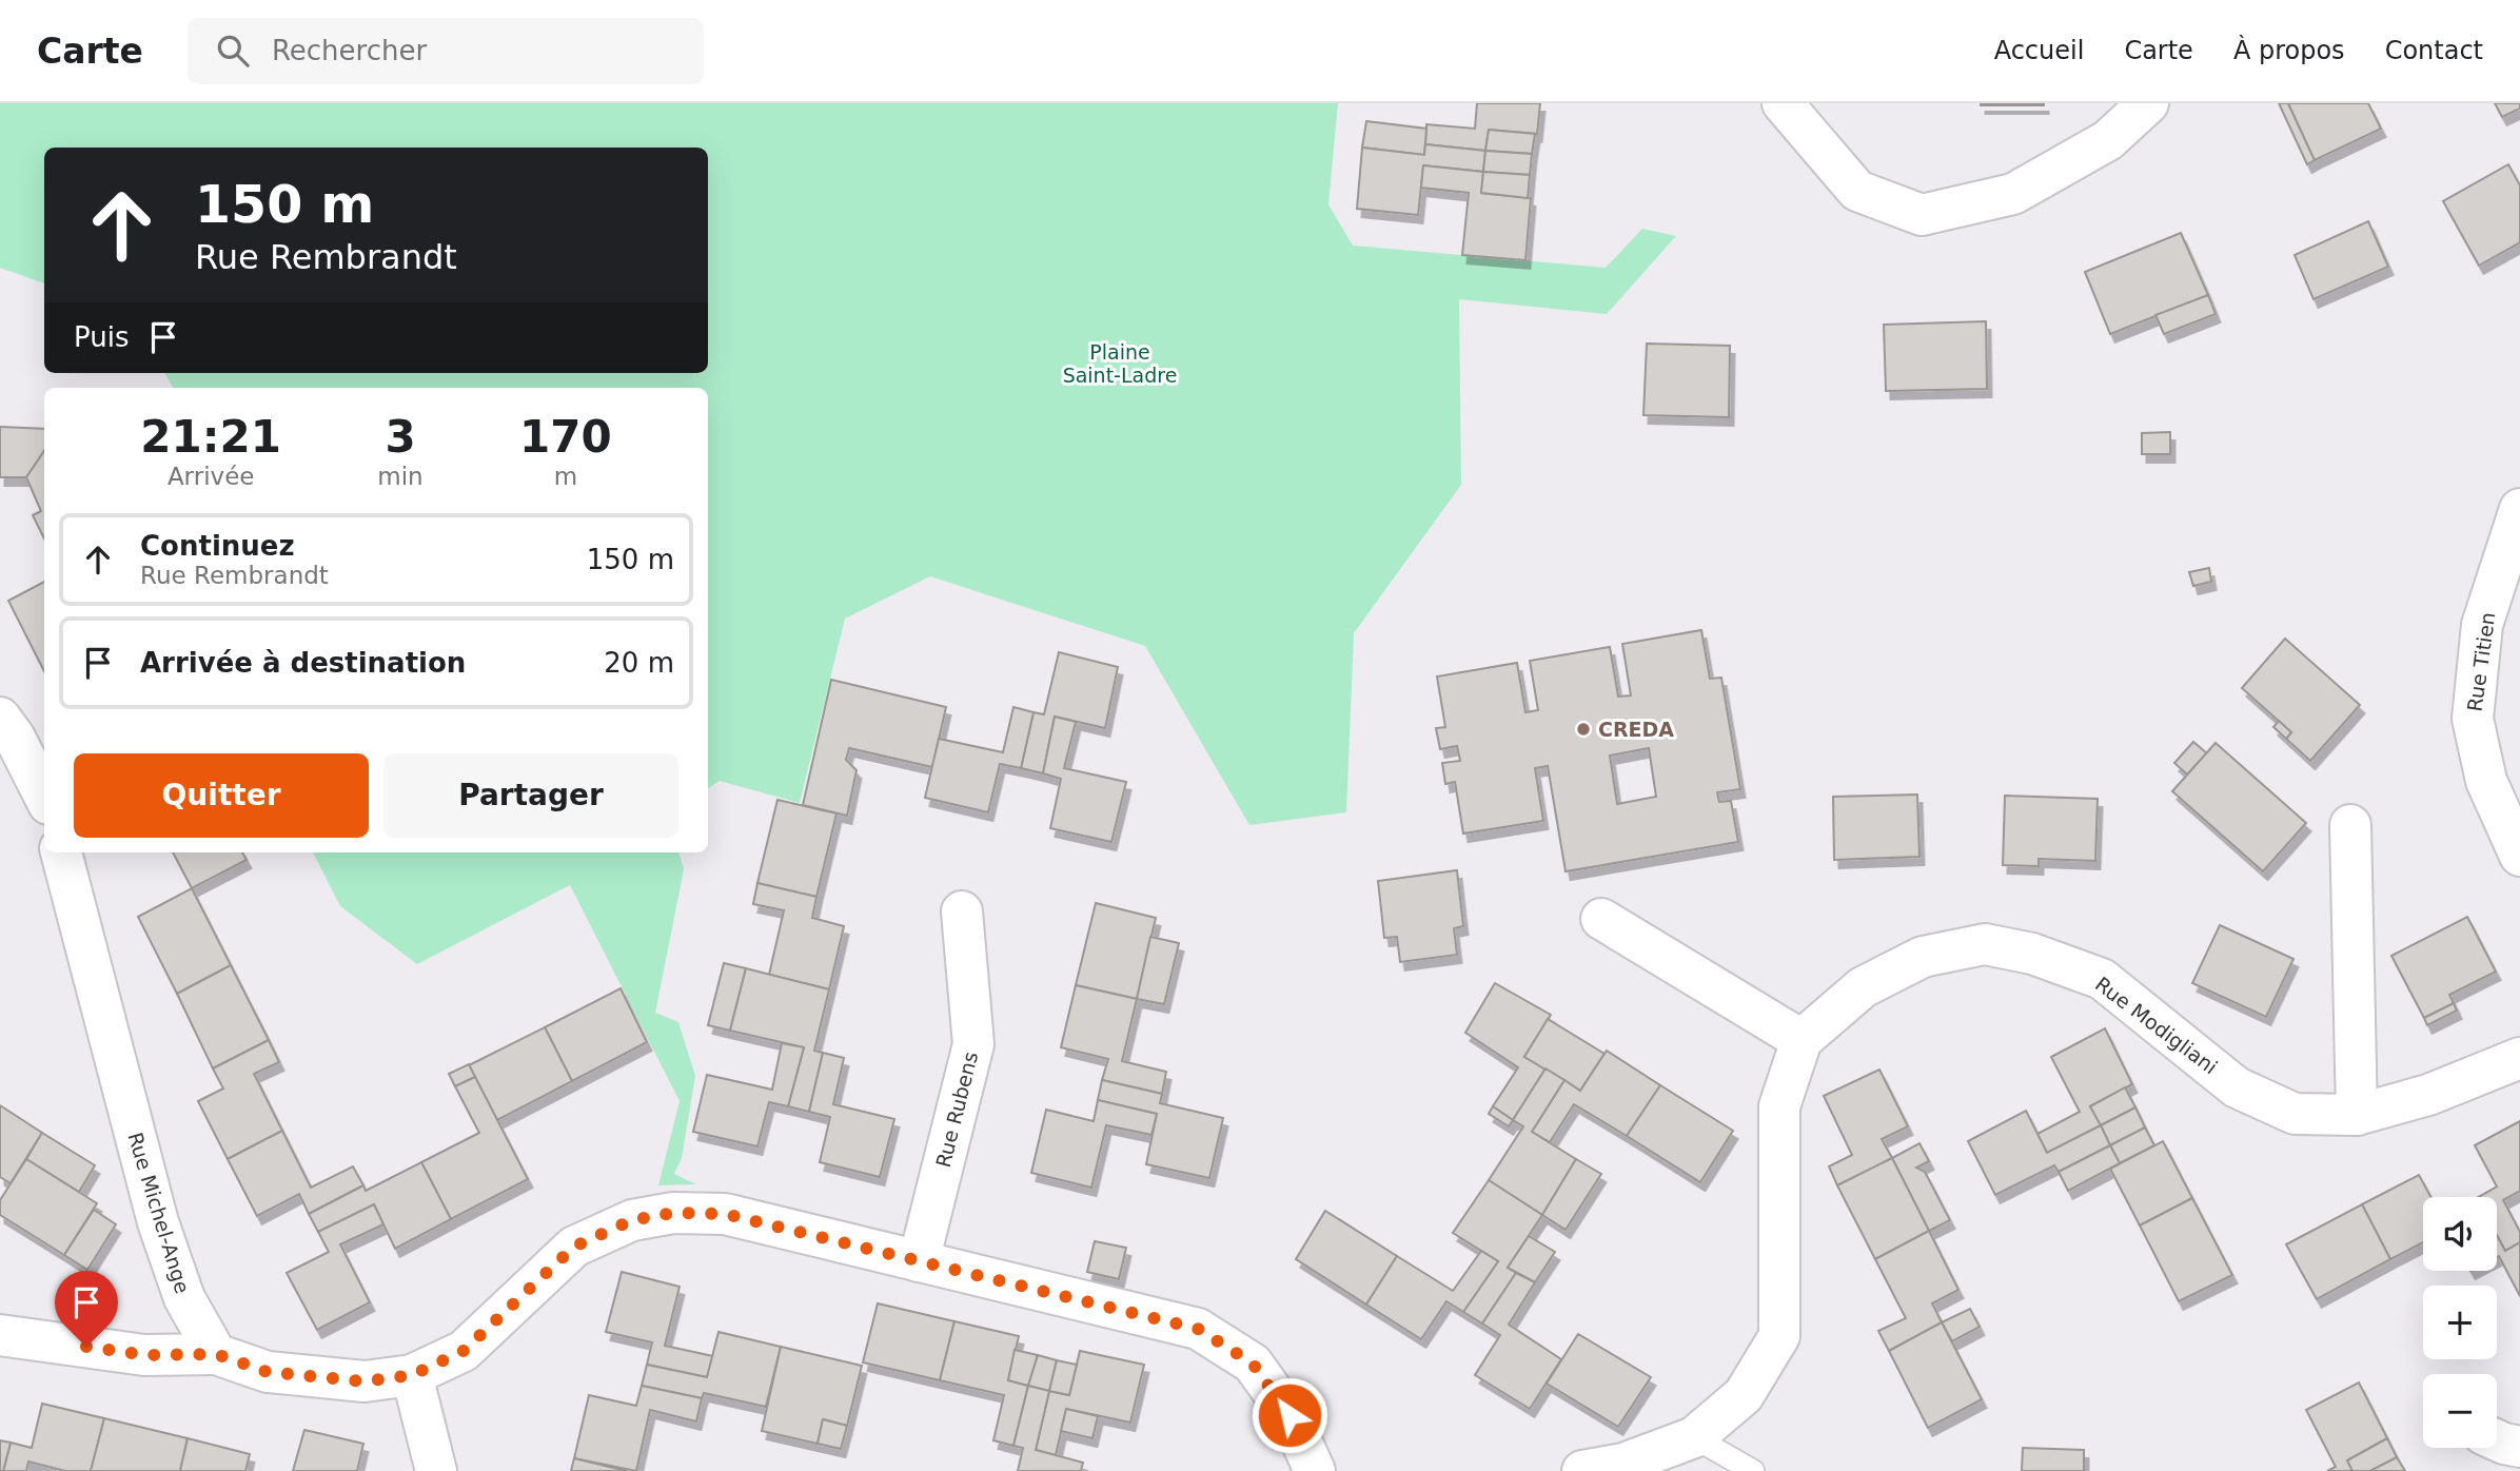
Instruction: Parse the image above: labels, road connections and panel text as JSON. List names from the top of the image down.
{
  "streets": {
    "street": [
      "Rue Titien",
      "Rue Modigliani",
      "Rue Rubens",
      "Rue Michel-Ange"
    ]
  },
  "parks": ["Plaine Saint-Ladre"],
  "places": ["CREDA"],
  "page": {
    "header": "Carte",
    "search": "Rechercher",
    "nav": [
      "Accueil",
      "Carte",
      "À propos",
      "Contact"
    ],
    "turn": ["150 m", "Rue Rembrandt"],
    "then": "Puis",
    "eta": [
      "21:21",
      "Arrivée",
      "3",
      "min",
      "170",
      "m"
    ],
    "list": [
      {
        "name": "Continuez",
        "note": "Rue Rembrandt",
        "value": "150 m"
      },
      {
        "name": "Arrivée à destination",
        "value": "20 m"
      }
    ],
    "buttons": ["Quitter", "Partager"],
    "map_buttons": ["+", "−"]
  }
}
